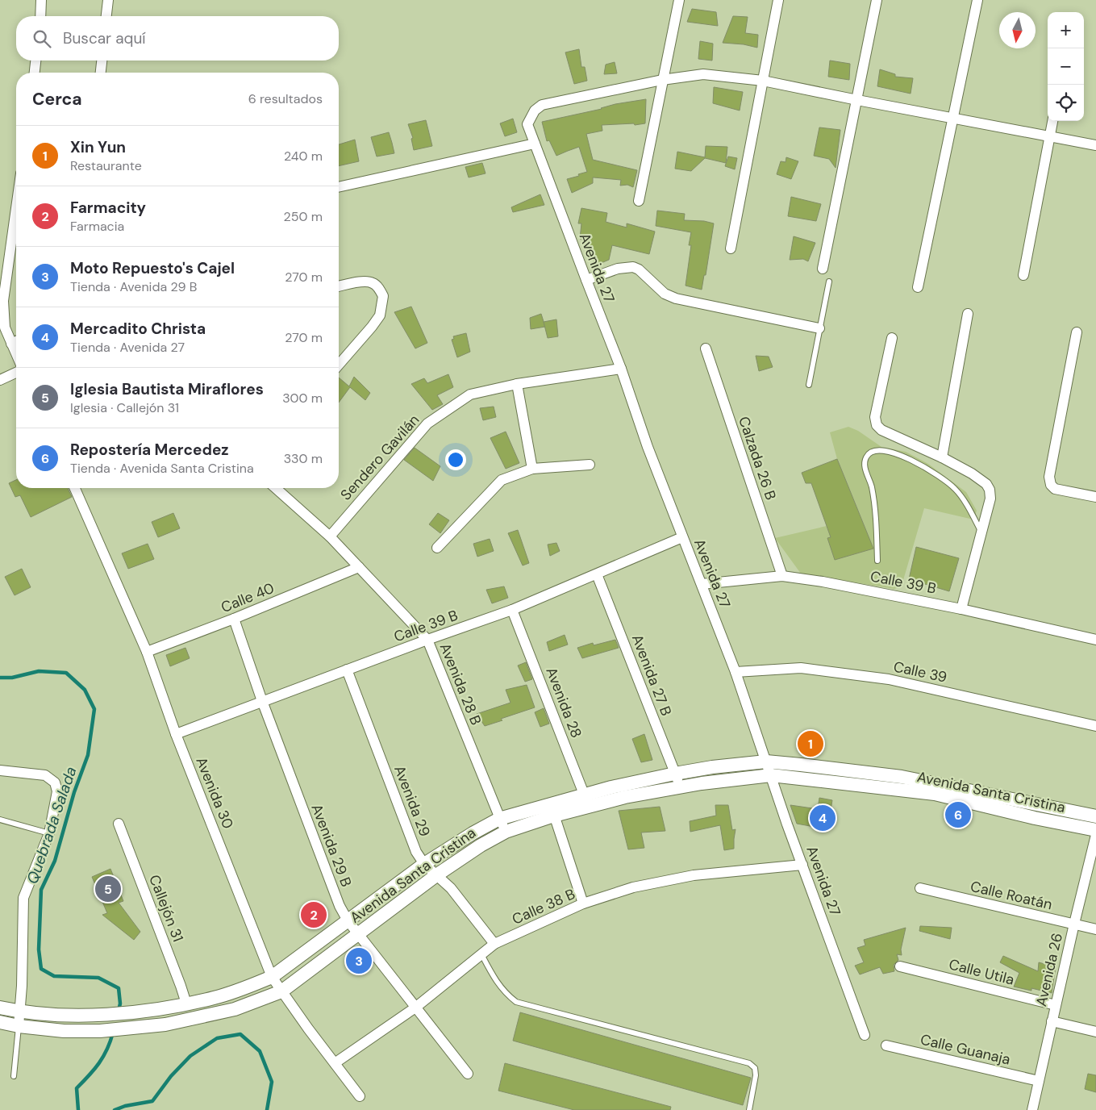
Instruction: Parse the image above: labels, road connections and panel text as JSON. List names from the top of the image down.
{
  "streets": {
    "street": [
      "Avenida 27",
      "Sendero Gavilán",
      "Calzada 26 B",
      "Calle 39 B",
      "Calle 40",
      "Calle 39",
      "Avenida 27 B",
      "Avenida 28 B",
      "Avenida 28",
      "Avenida Santa Cristina",
      "Avenida 30",
      "Avenida 29",
      "Avenida 29 B",
      "Calle Roatán",
      "Calle 38 B",
      "Callejón 31",
      "Avenida 26",
      "Calle Utila",
      "Calle Guanaja"
    ]
  },
  "crossings": [
    ["Avenida 27", "Sendero Gavilán"],
    ["Avenida 27", "Calle 39 B"],
    ["Avenida 27", "Calle 39"],
    ["Avenida 27", "Avenida Santa Cristina"],
    ["Avenida 27", "Calle 38 B"],
    ["Sendero Gavilán", "Avenida 28 B"],
    ["Calzada 26 B", "Calle 39 B"],
    ["Calle 39 B", "Avenida 27 B"],
    ["Calle 39 B", "Avenida 28 B"],
    ["Calle 39 B", "Avenida 28"],
    ["Calle 39 B", "Avenida 30"],
    ["Calle 39 B", "Avenida 29"],
    ["Calle 39 B", "Avenida 29 B"],
    ["Calle 40", "Avenida 28 B"],
    ["Calle 40", "Avenida 30"],
    ["Calle 40", "Avenida 29 B"],
    ["Avenida 27 B", "Avenida Santa Cristina"],
    ["Avenida 28 B", "Avenida Santa Cristina"],
    ["Avenida 28", "Avenida Santa Cristina"],
    ["Avenida Santa Cristina", "Avenida 30"],
    ["Avenida Santa Cristina", "Avenida 29"],
    ["Avenida Santa Cristina", "Avenida 29 B"],
    ["Avenida Santa Cristina", "Callejón 31"],
    ["Avenida 30", "Calle 38 B"],
    ["Avenida 29", "Calle 38 B"],
    ["Avenida 29 B", "Calle 38 B"],
    ["Calle Roatán", "Avenida 26"],
    ["Avenida 26", "Calle Utila"],
    ["Avenida 26", "Calle Guanaja"]
  ],
  "water": ["Quebrada Salada"],
  "north": "bottom",
  "page": {
    "map_buttons": ["+", "−"],
    "search": "Buscar aquí",
    "heading": ["Cerca", "6 resultados"],
    "list": [
      {
        "mark": "1",
        "name": "Xin Yun",
        "note": "Restaurante",
        "value": "240 m"
      },
      {
        "mark": "2",
        "name": "Farmacity",
        "note": "Farmacia",
        "value": "250 m"
      },
      {
        "mark": "3",
        "name": "Moto Repuesto's Cajel",
        "note": "Tienda · Avenida 29 B",
        "value": "270 m"
      },
      {
        "mark": "4",
        "name": "Mercadito Christa",
        "note": "Tienda · Avenida 27",
        "value": "270 m"
      },
      {
        "mark": "5",
        "name": "Iglesia Bautista Miraflores",
        "note": "Iglesia · Callejón 31",
        "value": "300 m"
      },
      {
        "mark": "6",
        "name": "Repostería Mercedez",
        "note": "Tienda · Avenida Santa Cristina",
        "value": "330 m"
      }
    ],
    "pins": [
      "1",
      "6",
      "4",
      "5",
      "2",
      "3"
    ]
  }
}
